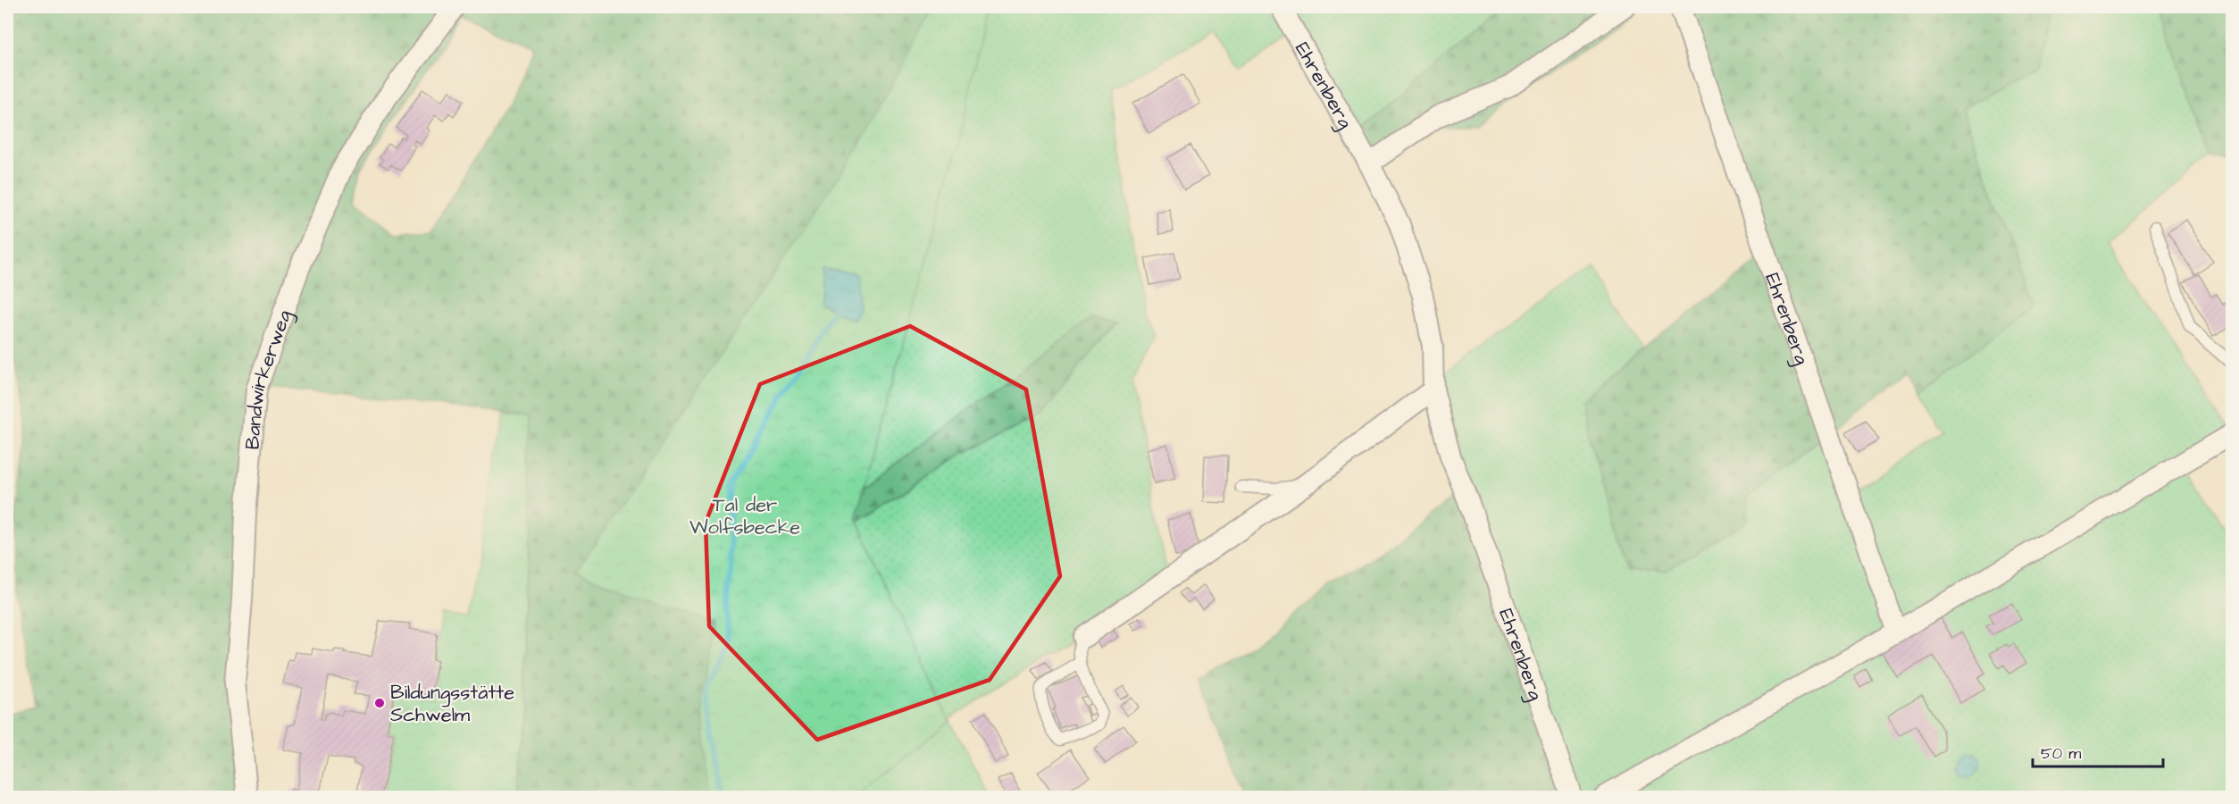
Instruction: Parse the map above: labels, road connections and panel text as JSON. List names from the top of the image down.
{
  "streets": {
    "street": ["Ehrenberg", "Bandwirkerweg"]
  },
  "parks": ["Tal der Wolfsbecke"],
  "places": ["Bildungsstätte Schwelm"],
  "scale_bar": "50 m"
}
